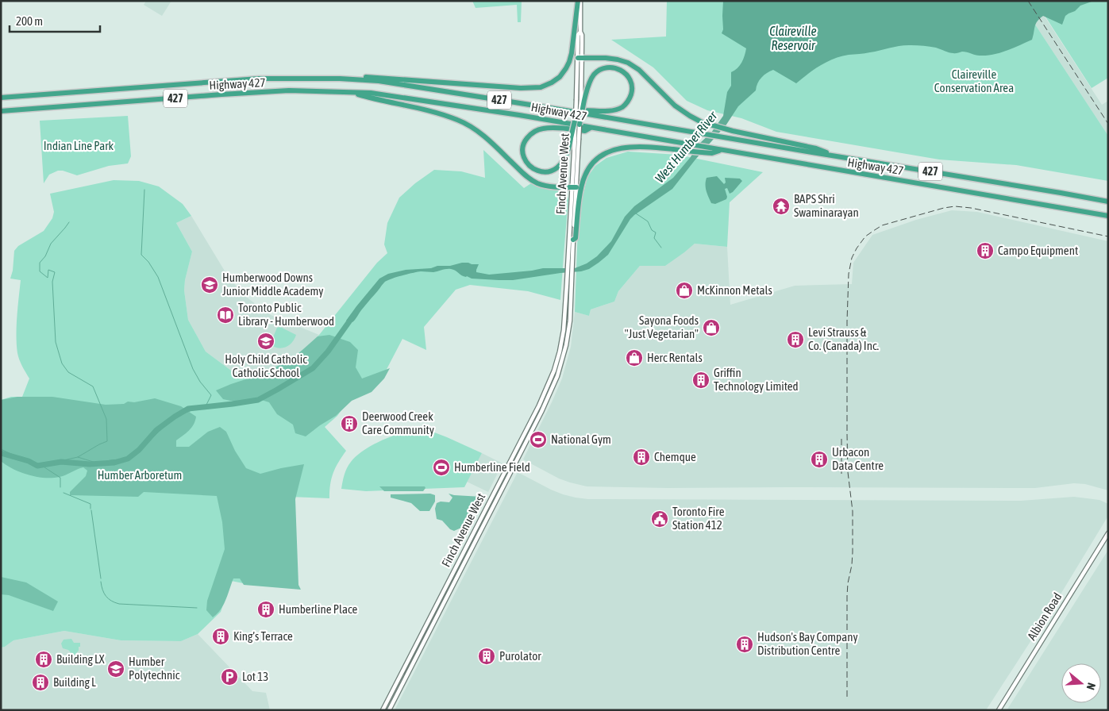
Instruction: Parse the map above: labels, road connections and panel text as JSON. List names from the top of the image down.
{
  "streets": {
    "highway": ["Highway 427", "427"],
    "main road": ["Finch Avenue West", "Albion Road"]
  },
  "water": ["Claireville Reservoir", "West Humber River"],
  "parks": ["Claireville Conservation Area", "Indian Line Park", "Humber Arboretum"],
  "places": {
    "temple": ["BAPS Shri Swaminarayan"],
    "building": [
      "Campo Equipment",
      "Levi Strauss & Co. (Canada) Inc.",
      "Griffin Technology Limited",
      "Deerwood Creek Care Community",
      "Chemque",
      "Urbacon Data Centre",
      "Humberline Place",
      "King’s Terrace",
      "Hudson's Bay Company Distribution Centre",
      "Purolator",
      "Building LX",
      "Building L"
    ],
    "school or university": ["Humberwood Downs Junior Middle Academy", "Holy Child Catholic Catholic School", "Humber Polytechnic"],
    "shop": ["McKinnon Metals", "Sayona Foods \"Just Vegetarian\"", "Herc Rentals"],
    "library": ["Toronto Public Library - Humberwood"],
    "sports": ["National Gym", "Humberline Field"],
    "public building": ["Toronto Fire Station 412"],
    "parking": ["Lot 13"]
  },
  "scale_bar": "200 m",
  "north": "right"
}
